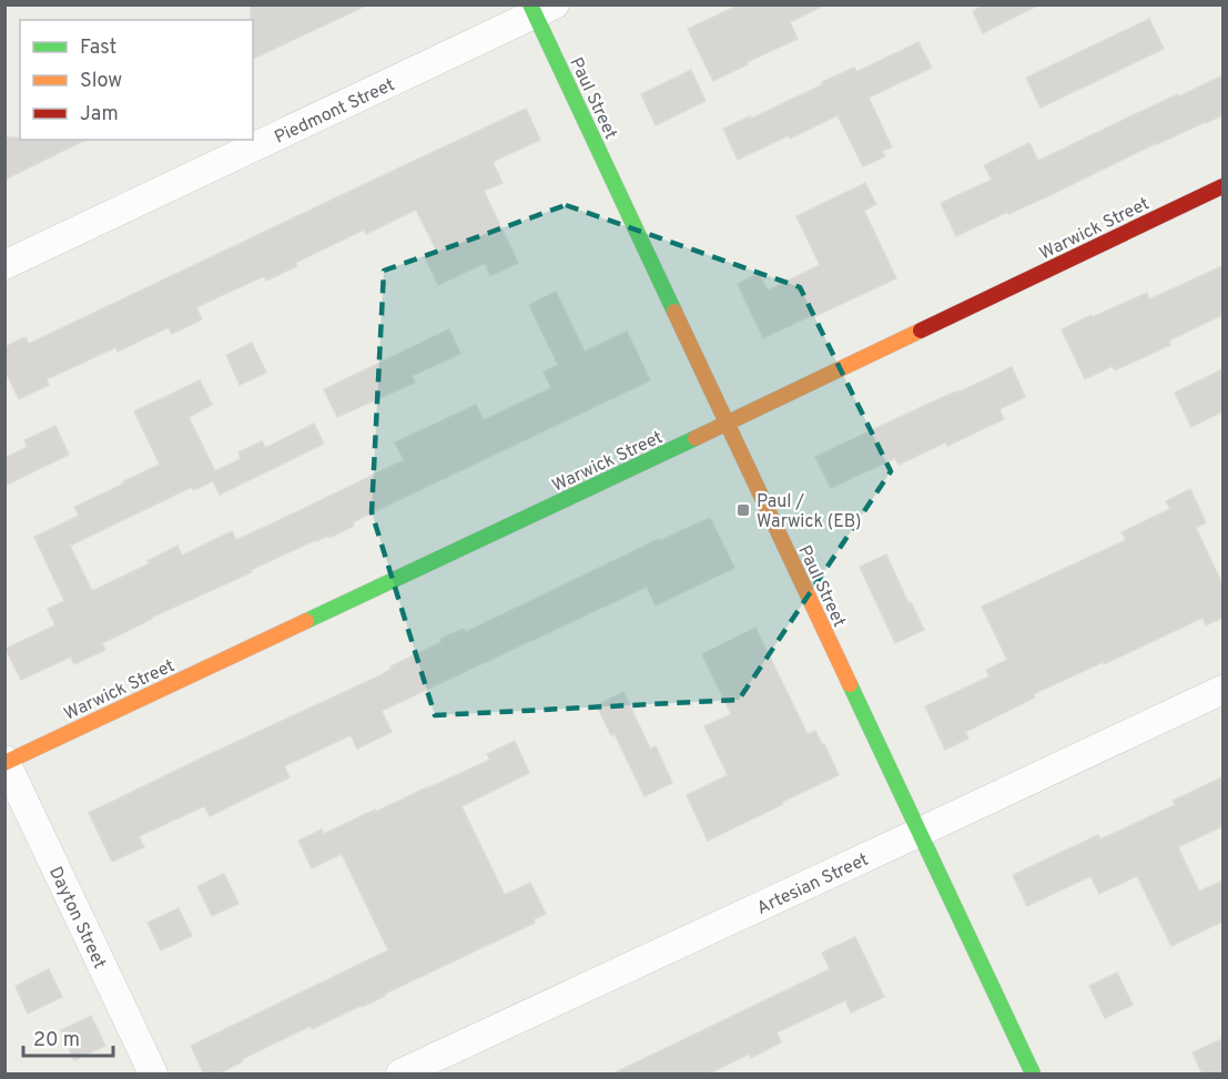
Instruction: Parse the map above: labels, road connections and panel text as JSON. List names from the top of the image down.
{
  "streets": {
    "street": [
      "Paul Street",
      "Piedmont Street",
      "Warwick Street",
      "Artesian Street",
      "Dayton Street"
    ]
  },
  "crossings": [
    ["Paul Street", "Piedmont Street"],
    ["Paul Street", "Warwick Street"],
    ["Paul Street", "Artesian Street"],
    ["Warwick Street", "Dayton Street"]
  ],
  "places": {
    "transit": ["Paul / Warwick (EB)"]
  },
  "legend": ["Fast", "Slow", "Jam"],
  "scale_bar": "20 m"
}
